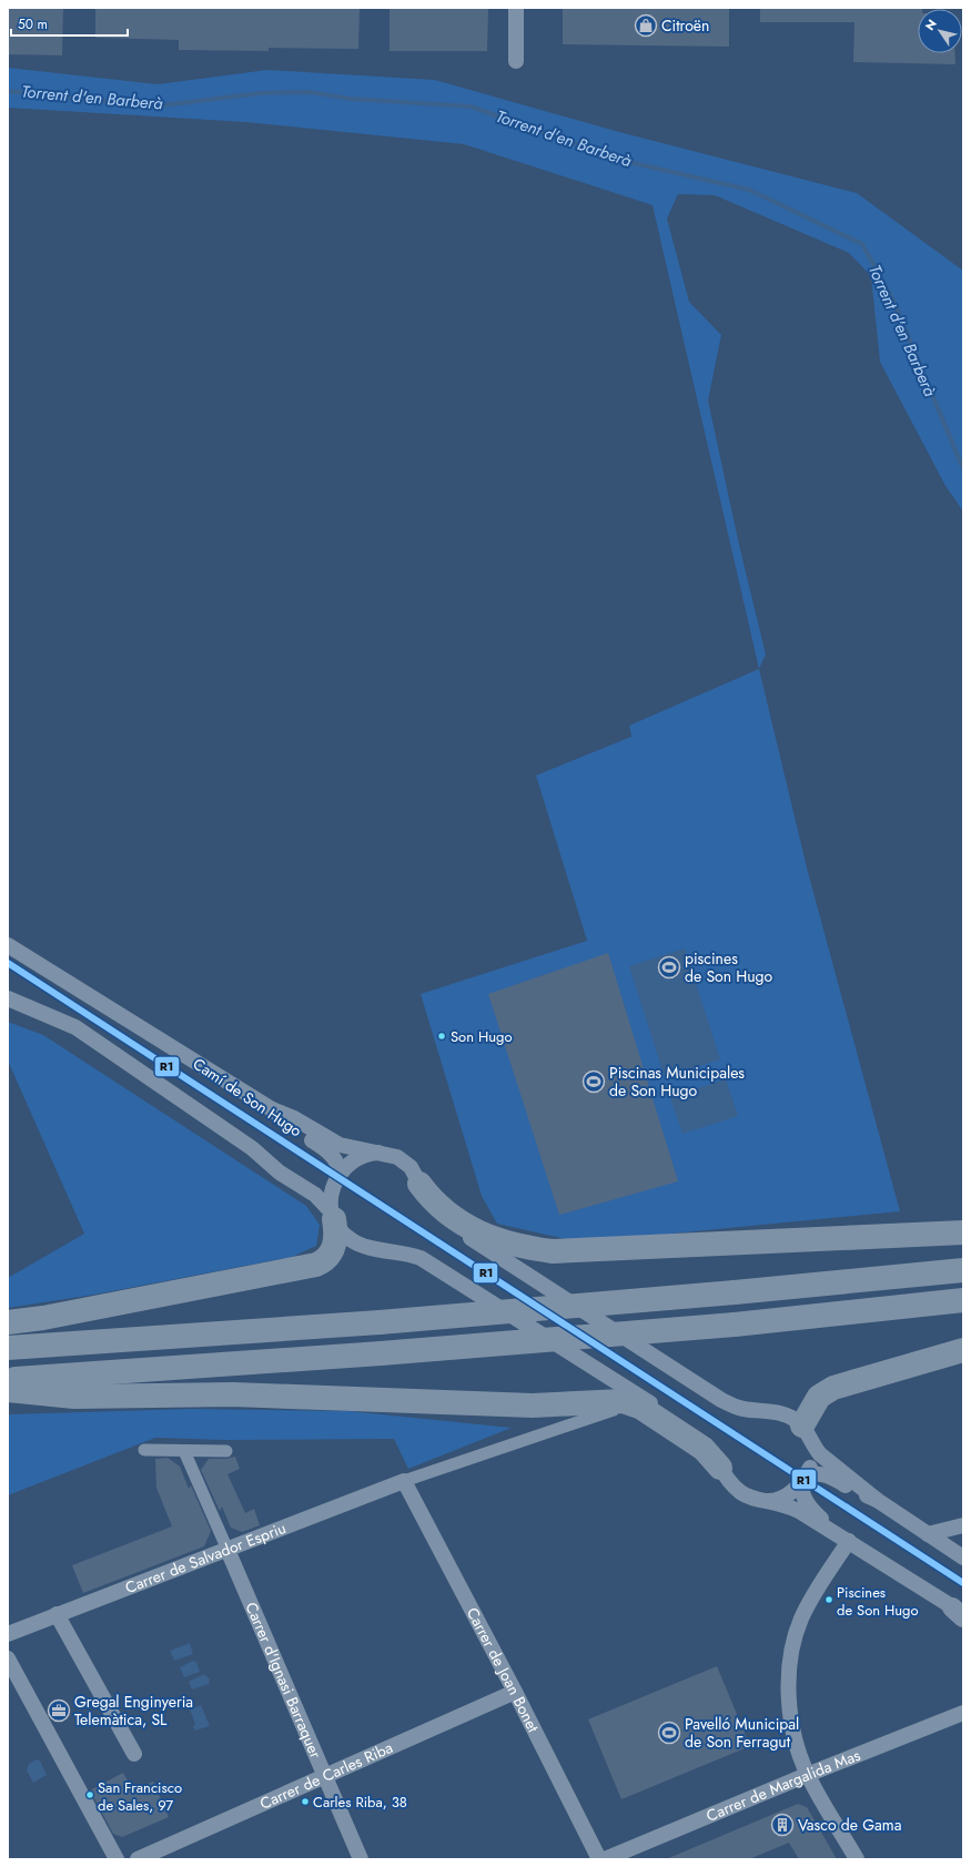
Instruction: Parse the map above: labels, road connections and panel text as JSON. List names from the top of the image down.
{
  "streets": {
    "street": [
      "Camí de Son Hugo",
      "Carrer de Salvador Espriu",
      "Carrer de Joan Bonet",
      "Carrer d'Ignasi Barraquer",
      "Carrer de Carles Riba",
      "Carrer de Margalida Mas"
    ]
  },
  "crossings": [
    ["Carrer de Salvador Espriu", "Carrer de Joan Bonet"],
    ["Carrer de Salvador Espriu", "Carrer d'Ignasi Barraquer"],
    ["Carrer de Joan Bonet", "Carrer de Carles Riba"],
    ["Carrer d'Ignasi Barraquer", "Carrer de Carles Riba"]
  ],
  "water": ["Torrent d'en Barberà"],
  "places": {
    "shop": ["Citroën"],
    "sports": ["piscines de Son Hugo", "Piscinas Municipales de Son Hugo", "Pavelló Municipal de Son Ferragut"],
    "other": [
      "Son Hugo",
      "Piscines de Son Hugo",
      "San Francisco de Sales, 97",
      "Carles Riba, 38"
    ],
    "office": ["Gregal Enginyeria Telemàtica, SL"],
    "building": ["Vasco de Gama"]
  },
  "lines": ["transit line R1"],
  "scale_bar": "50 m",
  "north": "top left"
}
